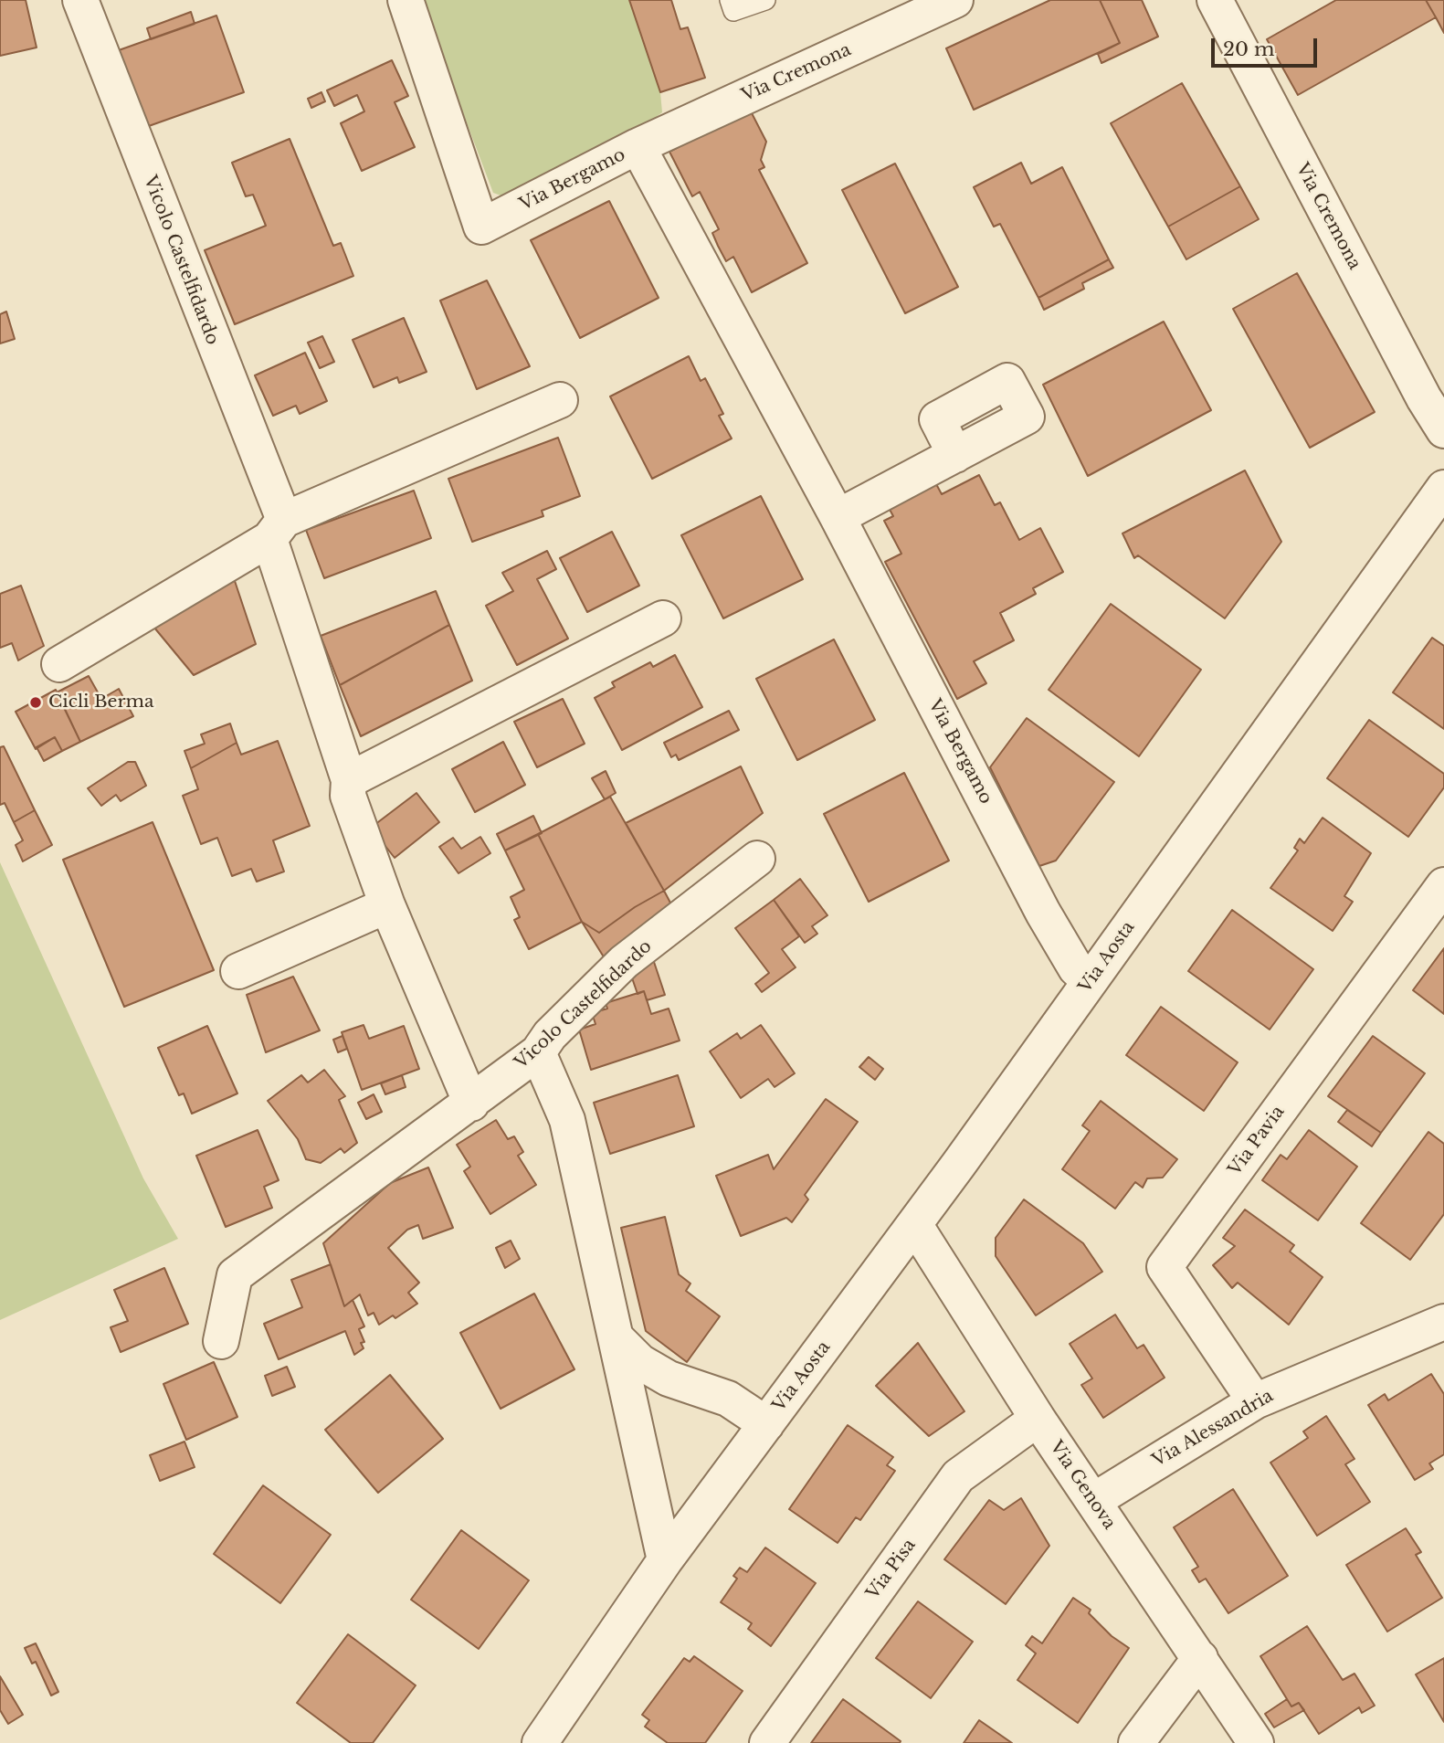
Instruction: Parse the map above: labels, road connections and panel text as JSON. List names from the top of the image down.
{
  "streets": {
    "street": [
      "Via Cremona",
      "Via Bergamo",
      "Vicolo Castelfidardo",
      "Via Aosta",
      "Via Pavia",
      "Via Alessandria",
      "Via Genova",
      "Via Pisa"
    ]
  },
  "crossings": [
    ["Via Cremona", "Via Bergamo"],
    ["Via Bergamo", "Via Aosta"],
    ["Via Aosta", "Via Genova"],
    ["Via Pavia", "Via Alessandria"],
    ["Via Alessandria", "Via Genova"],
    ["Via Genova", "Via Pisa"]
  ],
  "places": ["Cicli Berma"],
  "scale_bar": "20 m"
}
